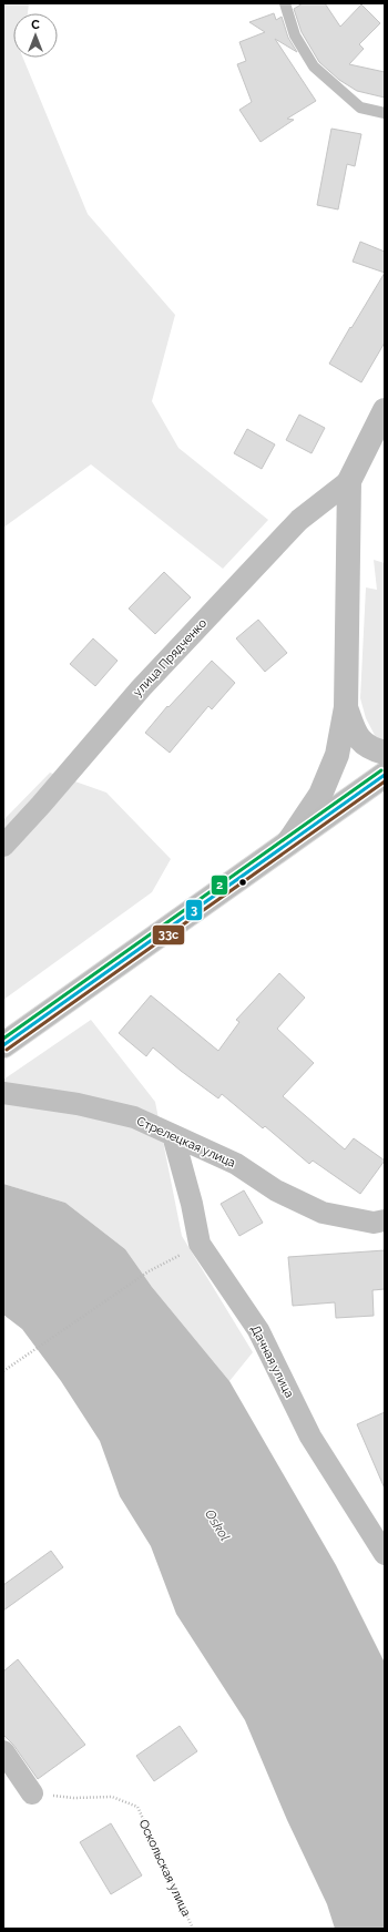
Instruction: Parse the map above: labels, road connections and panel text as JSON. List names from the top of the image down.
{
  "streets": {
    "main road": ["улица Прядченко"],
    "street": ["Стрелецкая улица", "Дачная улица"],
    "path": ["Оскольская улица"]
  },
  "crossings": [
    ["Стрелецкая улица", "Дачная улица"]
  ],
  "water": ["Oskol"],
  "lines": ["transit line 2", "transit line 3", "transit line 33с"],
  "north": "top"
}
